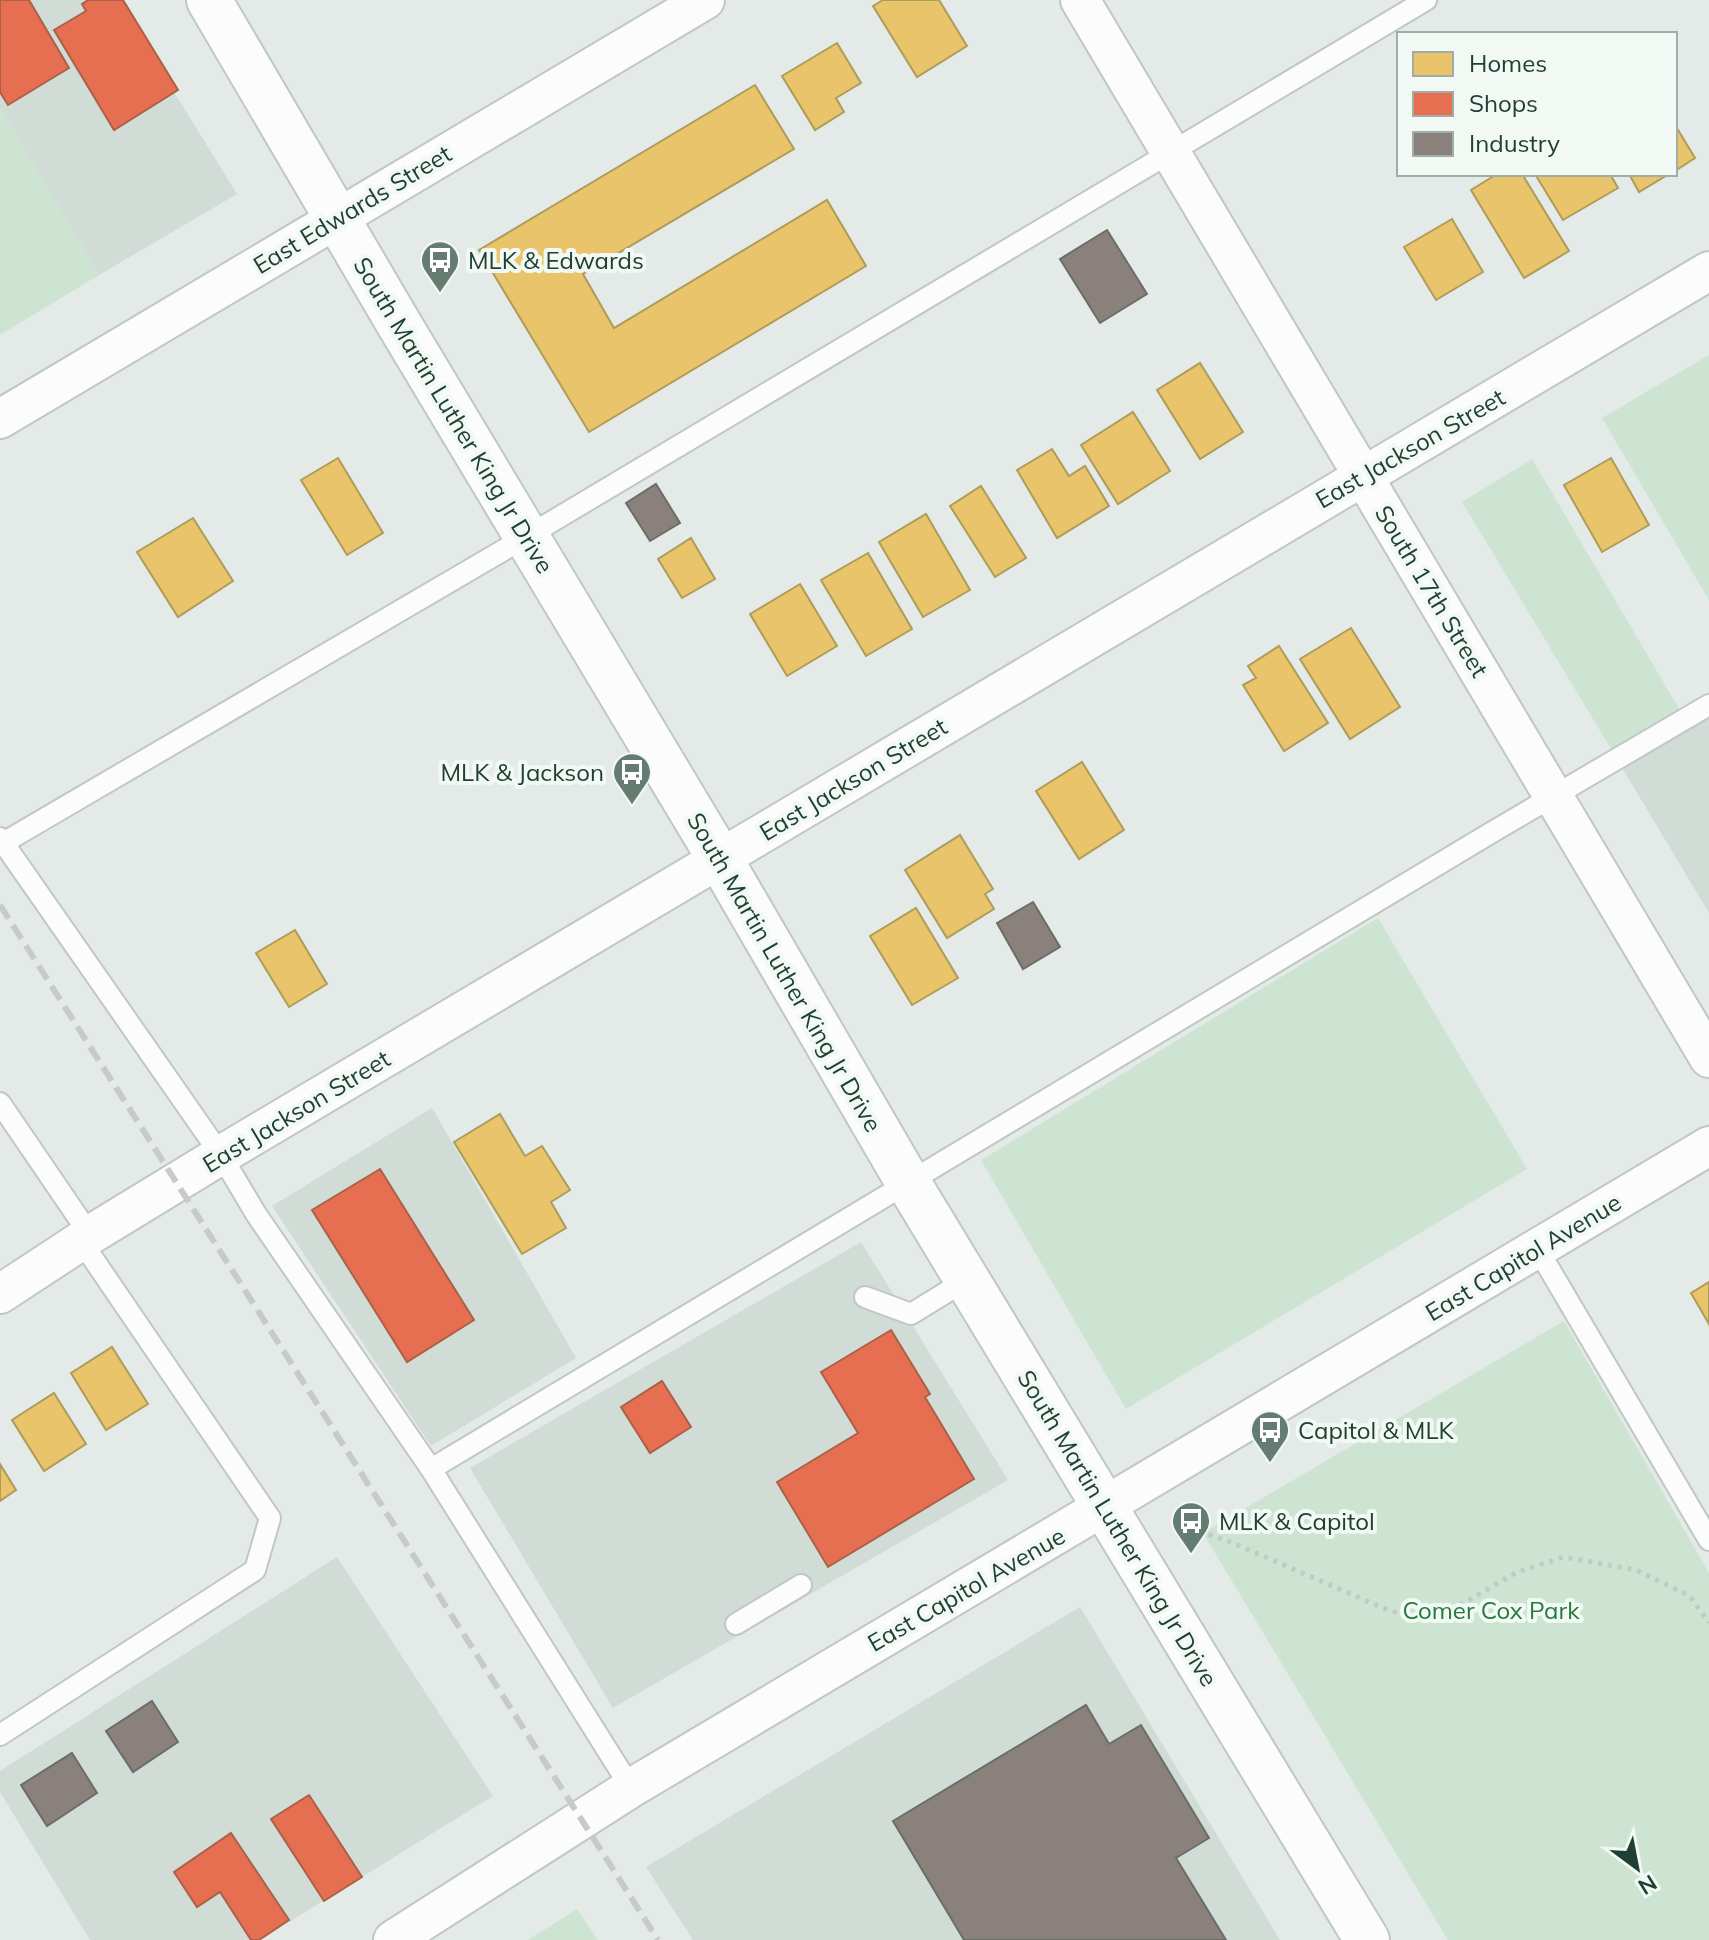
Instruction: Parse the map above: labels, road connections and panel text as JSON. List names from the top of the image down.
{
  "streets": {
    "street": [
      "East Edwards Street",
      "South Martin Luther King Jr Drive",
      "East Jackson Street",
      "South 17th Street",
      "East Capitol Avenue"
    ]
  },
  "crossings": [
    ["East Edwards Street", "South Martin Luther King Jr Drive"],
    ["South Martin Luther King Jr Drive", "East Jackson Street"],
    ["South Martin Luther King Jr Drive", "East Capitol Avenue"],
    ["East Jackson Street", "South 17th Street"]
  ],
  "parks": ["Comer Cox Park"],
  "places": {
    "bus stop": [
      "MLK & Edwards",
      "MLK & Jackson",
      "Capitol & MLK",
      "MLK & Capitol"
    ]
  },
  "legend": ["Homes", "Shops", "Industry"],
  "north": "bottom right"
}
